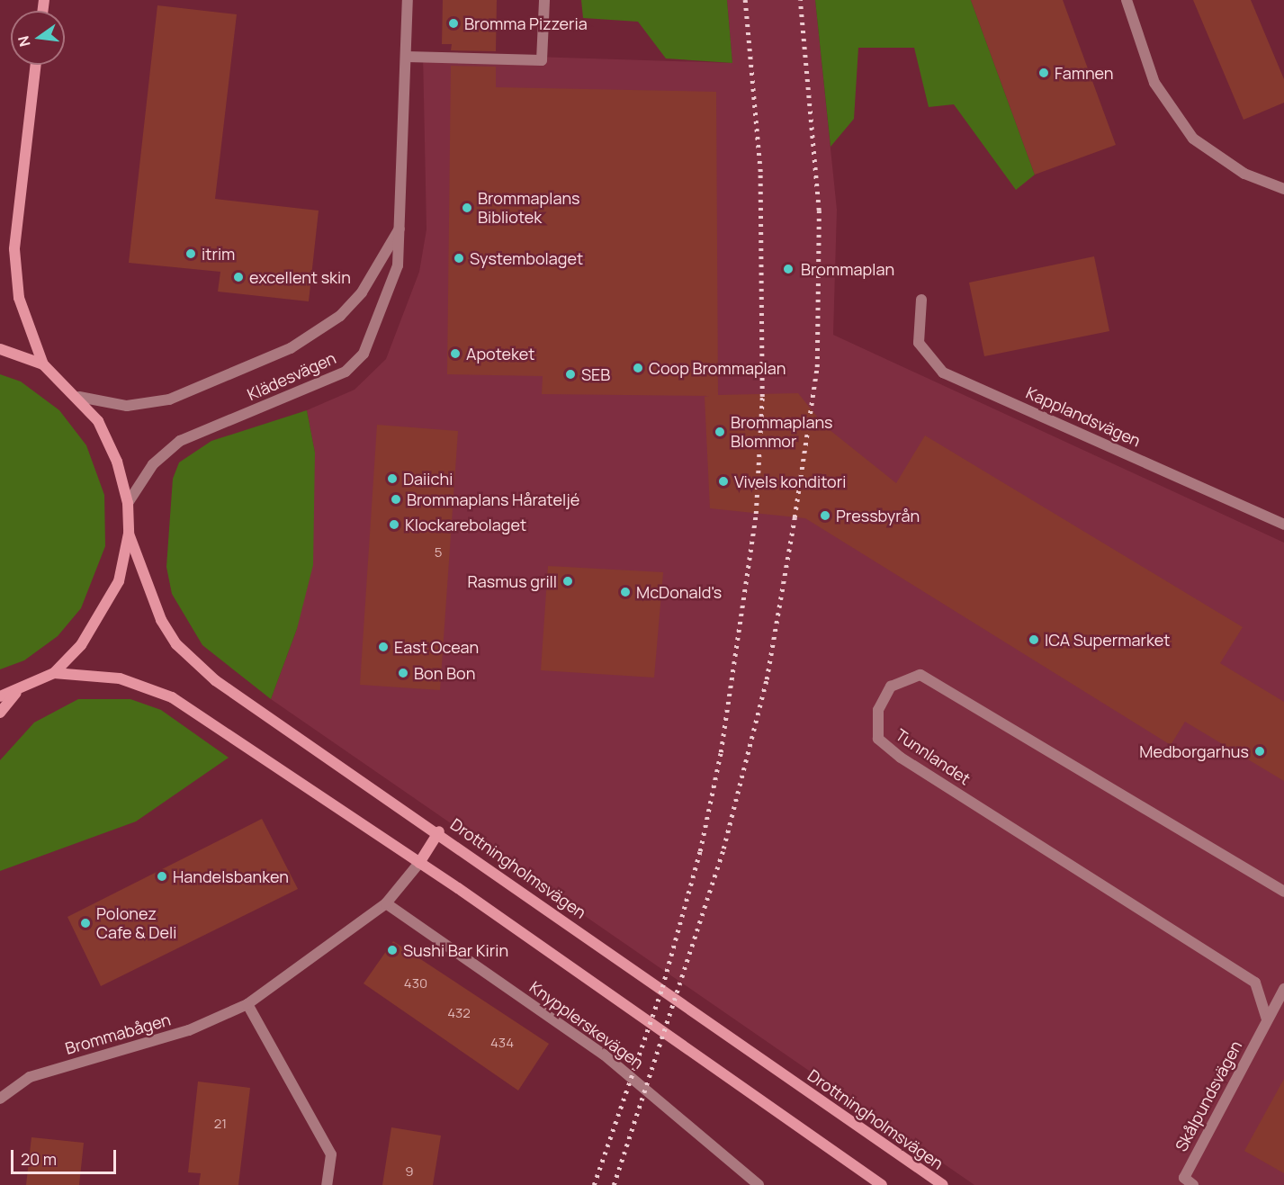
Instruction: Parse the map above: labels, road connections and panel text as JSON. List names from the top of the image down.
{
  "streets": {
    "main road": ["Drottningholmsvägen"],
    "street": [
      "Klädesvägen",
      "Kapplandsvägen",
      "Tunnlandet",
      "Knypplerskevägen",
      "Brommabågen",
      "Skålpundsvägen"
    ]
  },
  "crossings": [
    ["Tunnlandet", "Skålpundsvägen"],
    ["Knypplerskevägen", "Brommabågen"]
  ],
  "places": [
    "Bromma Pizzeria",
    "Famnen",
    "Brommaplans Bibliotek",
    "itrim",
    "Systembolaget",
    "Brommaplan",
    "excellent skin",
    "Apoteket",
    "Coop Brommaplan",
    "SEB",
    "Brommaplans Blommor",
    "Daiichi",
    "Vivels konditori",
    "Brommaplans Hårateljé",
    "Pressbyrån",
    "Klockarebolaget",
    "Rasmus grill",
    "McDonald's",
    "ICA Supermarket",
    "East Ocean",
    "Bon Bon",
    "Medborgarhus",
    "Handelsbanken",
    "Polonez Cafe & Deli",
    "Sushi Bar Kirin"
  ],
  "house_numbers": [
    "5",
    "430",
    "432",
    "434",
    "21",
    "9"
  ],
  "scale_bar": "20 m",
  "north": "left"
}
